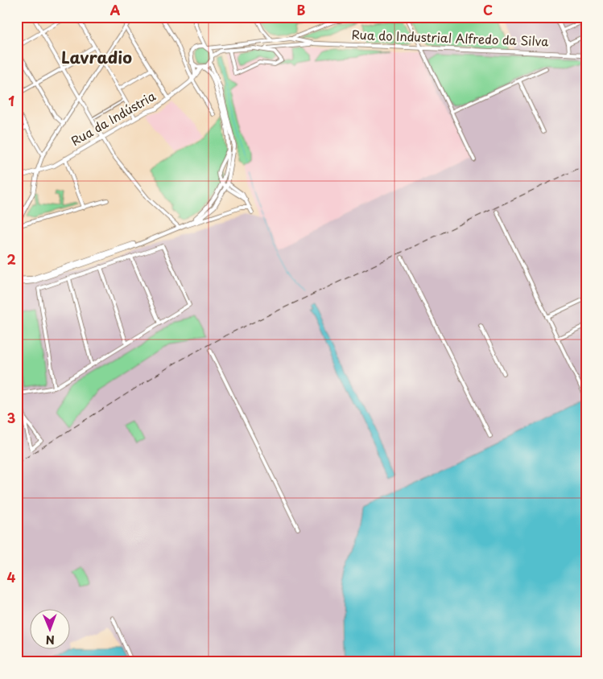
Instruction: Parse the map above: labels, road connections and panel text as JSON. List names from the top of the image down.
{
  "streets": {
    "street": ["Rua do Industrial Alfredo da Silva", "Rua da Indústria"]
  },
  "districts": ["Lavradio"],
  "north": "bottom",
  "grid": {
    "columns": ["A", "B", "C"],
    "rows": [
      "1",
      "2",
      "3",
      "4"
    ]
  }
}
